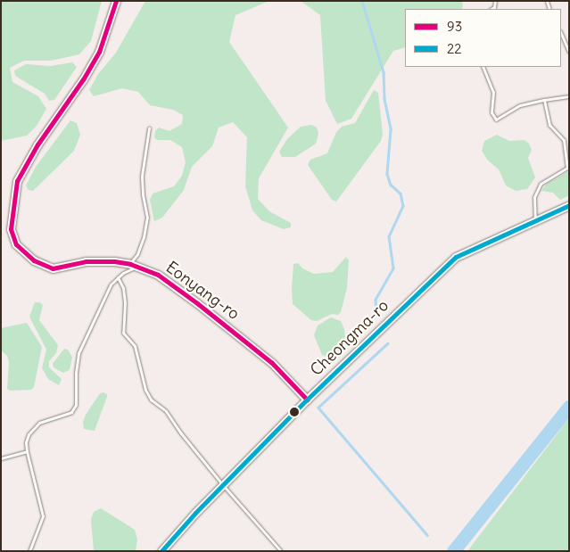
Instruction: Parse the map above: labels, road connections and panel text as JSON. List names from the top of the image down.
{
  "streets": {
    "street": ["Eonyang-ro", "Cheongma-ro"]
  },
  "crossings": [
    ["Eonyang-ro", "Cheongma-ro"]
  ],
  "lines": ["transit line 93", "transit line 22"],
  "legend": ["93", "22"]
}
